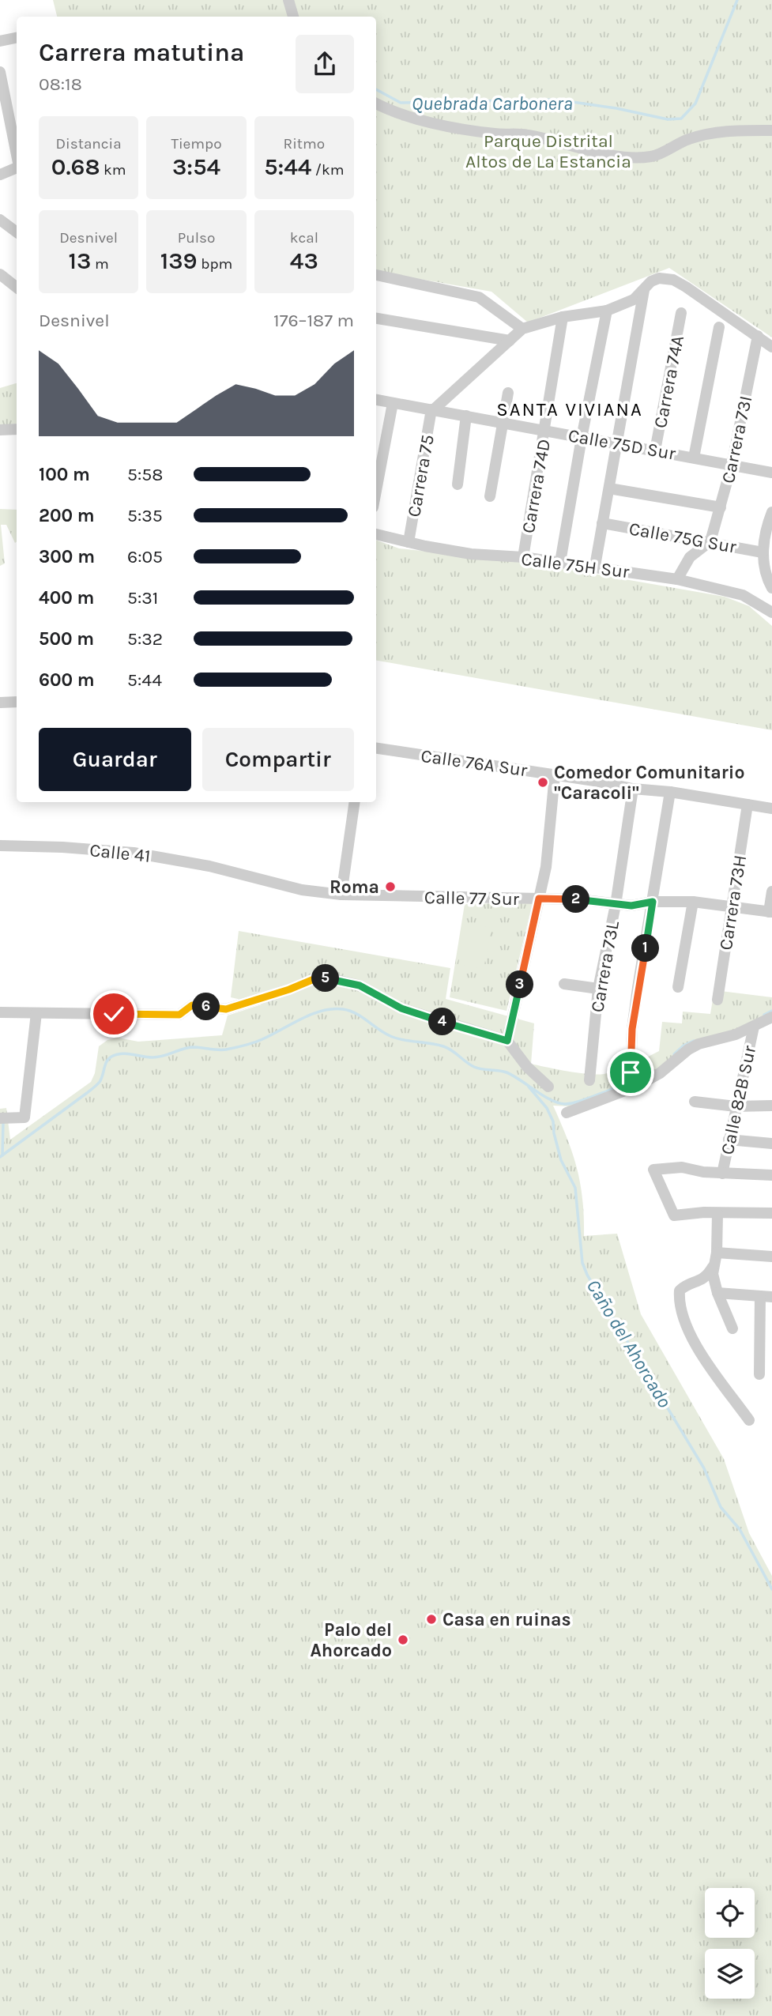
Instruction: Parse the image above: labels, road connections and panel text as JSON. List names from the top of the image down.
{
  "streets": {
    "street": [
      "Carrera 74A",
      "Carrera 73I",
      "Calle 75D Sur",
      "Carrera 75",
      "Carrera 74D",
      "Calle 75G Sur",
      "Calle 75H Sur",
      "Calle 76A Sur",
      "Calle 41",
      "Calle 77 Sur",
      "Carrera 73H",
      "Carrera 73L",
      "Calle 82B Sur"
    ]
  },
  "crossings": [
    ["Carrera 74A", "Calle 75D Sur"],
    ["Carrera 73I", "Calle 75D Sur"],
    ["Carrera 73I", "Calle 75G Sur"],
    ["Calle 75D Sur", "Carrera 75"],
    ["Calle 75D Sur", "Carrera 74D"],
    ["Carrera 75", "Calle 75H Sur"],
    ["Carrera 74D", "Calle 75H Sur"],
    ["Calle 76A Sur", "Carrera 73H"],
    ["Calle 76A Sur", "Carrera 73L"],
    ["Calle 41", "Calle 77 Sur"],
    ["Calle 77 Sur", "Carrera 73H"],
    ["Calle 77 Sur", "Carrera 73L"]
  ],
  "districts": ["SANTA VIVIANA"],
  "water": ["Quebrada Carbonera", "Caño del Ahorcado"],
  "parks": ["Parque Distrital Altos de La Estancia"],
  "places": [
    "Comedor Comunitario \"Caracoli\"",
    "Roma",
    "Casa en ruinas",
    "Palo del Ahorcado"
  ],
  "page": {
    "heading": ["Carrera matutina", "08:18"],
    "stats": [
      ["Distancia", "0.68 km"],
      ["Tiempo", "3:54"],
      ["Ritmo", "5:44 /km"],
      ["Desnivel", "13 m"],
      ["Pulso", "139 bpm"],
      ["kcal", "43"]
    ],
    "chart": ["Desnivel", "176–187 m"],
    "list": [
      {
        "name": "100 m",
        "note": "5:58"
      },
      {
        "name": "200 m",
        "note": "5:35"
      },
      {
        "name": "300 m",
        "note": "6:05"
      },
      {
        "name": "400 m",
        "note": "5:31"
      },
      {
        "name": "500 m",
        "note": "5:32"
      },
      {
        "name": "600 m",
        "note": "5:44"
      }
    ],
    "buttons": ["Guardar", "Compartir"],
    "pins": [
      "2",
      "1",
      "5",
      "3",
      "6",
      "4"
    ]
  }
}
